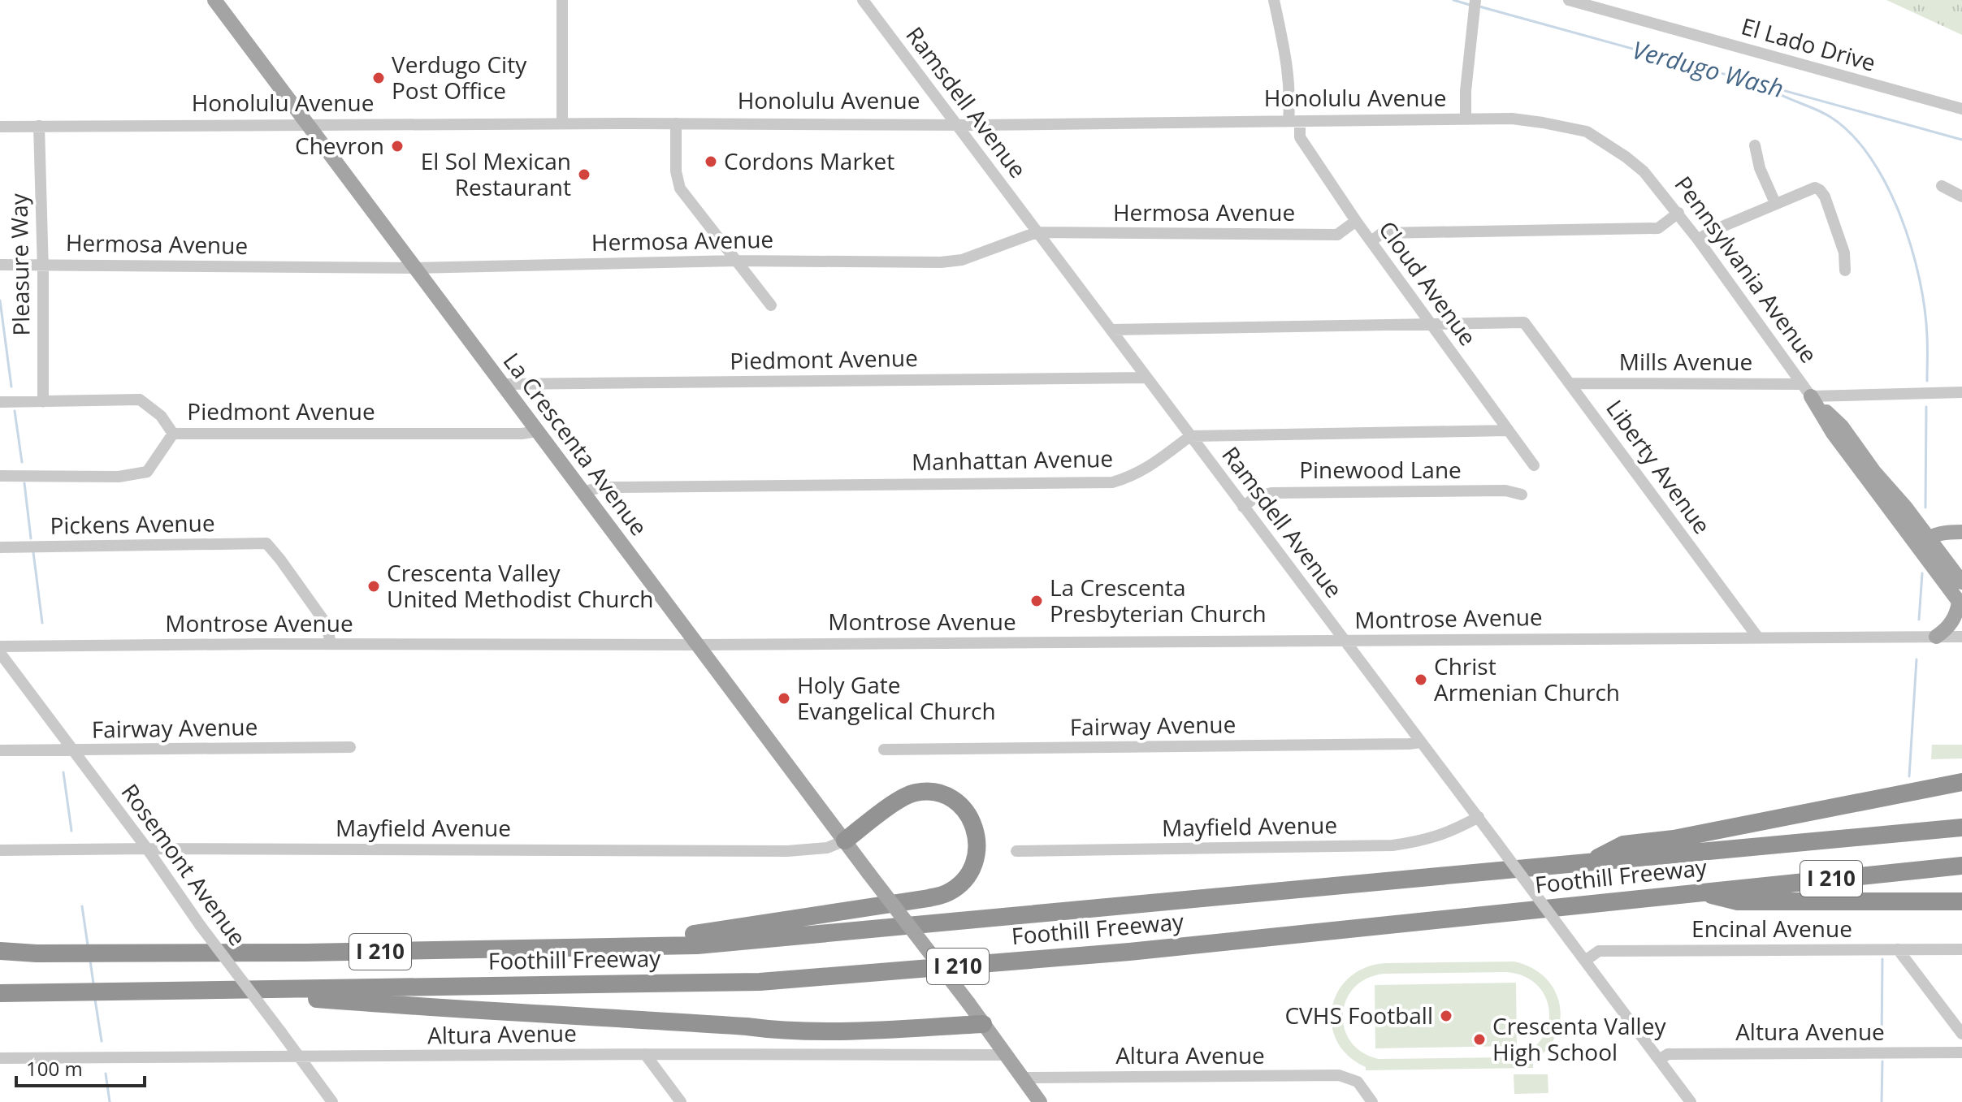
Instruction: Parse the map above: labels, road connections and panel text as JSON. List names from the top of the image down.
{
  "streets": {
    "highway": ["Foothill Freeway", "I 210"],
    "main road": ["Pennsylvania Avenue", "La Crescenta Avenue"],
    "street": [
      "El Lado Drive",
      "Honolulu Avenue",
      "Ramsdell Avenue",
      "Hermosa Avenue",
      "Pleasure Way",
      "Cloud Avenue",
      "Piedmont Avenue",
      "Mills Avenue",
      "Manhattan Avenue",
      "Liberty Avenue",
      "Pinewood Lane",
      "Pickens Avenue",
      "Montrose Avenue",
      "Fairway Avenue",
      "Mayfield Avenue",
      "Rosemont Avenue",
      "Encinal Avenue",
      "Altura Avenue"
    ]
  },
  "crossings": [
    ["Honolulu Avenue", "Ramsdell Avenue"],
    ["Honolulu Avenue", "Pleasure Way"],
    ["Honolulu Avenue", "Pennsylvania Avenue"],
    ["Honolulu Avenue", "Cloud Avenue"],
    ["Honolulu Avenue", "La Crescenta Avenue"],
    ["Ramsdell Avenue", "Hermosa Avenue"],
    ["Ramsdell Avenue", "Piedmont Avenue"],
    ["Ramsdell Avenue", "Manhattan Avenue"],
    ["Ramsdell Avenue", "Pinewood Lane"],
    ["Ramsdell Avenue", "Montrose Avenue"],
    ["Ramsdell Avenue", "Fairway Avenue"],
    ["Ramsdell Avenue", "Mayfield Avenue"],
    ["Ramsdell Avenue", "Encinal Avenue"],
    ["Ramsdell Avenue", "Altura Avenue"],
    ["Hermosa Avenue", "Pleasure Way"],
    ["Hermosa Avenue", "Cloud Avenue"],
    ["Hermosa Avenue", "La Crescenta Avenue"],
    ["Pleasure Way", "Piedmont Avenue"],
    ["Pennsylvania Avenue", "Mills Avenue"],
    ["Cloud Avenue", "Liberty Avenue"],
    ["Piedmont Avenue", "La Crescenta Avenue"],
    ["Mills Avenue", "Liberty Avenue"],
    ["La Crescenta Avenue", "Manhattan Avenue"],
    ["La Crescenta Avenue", "Montrose Avenue"],
    ["La Crescenta Avenue", "Mayfield Avenue"],
    ["La Crescenta Avenue", "Altura Avenue"],
    ["Liberty Avenue", "Montrose Avenue"],
    ["Pickens Avenue", "Montrose Avenue"],
    ["Fairway Avenue", "Rosemont Avenue"],
    ["Mayfield Avenue", "Rosemont Avenue"],
    ["Rosemont Avenue", "Altura Avenue"]
  ],
  "water": ["Verdugo Wash"],
  "places": [
    "Verdugo City Post Office",
    "Chevron",
    "Cordons Market",
    "El Sol Mexican Restaurant",
    "Crescenta Valley United Methodist Church",
    "La Crescenta Presbyterian Church",
    "Christ Armenian Church",
    "Holy Gate Evangelical Church",
    "CVHS Football",
    "Crescenta Valley High School"
  ],
  "scale_bar": "100 m"
}
